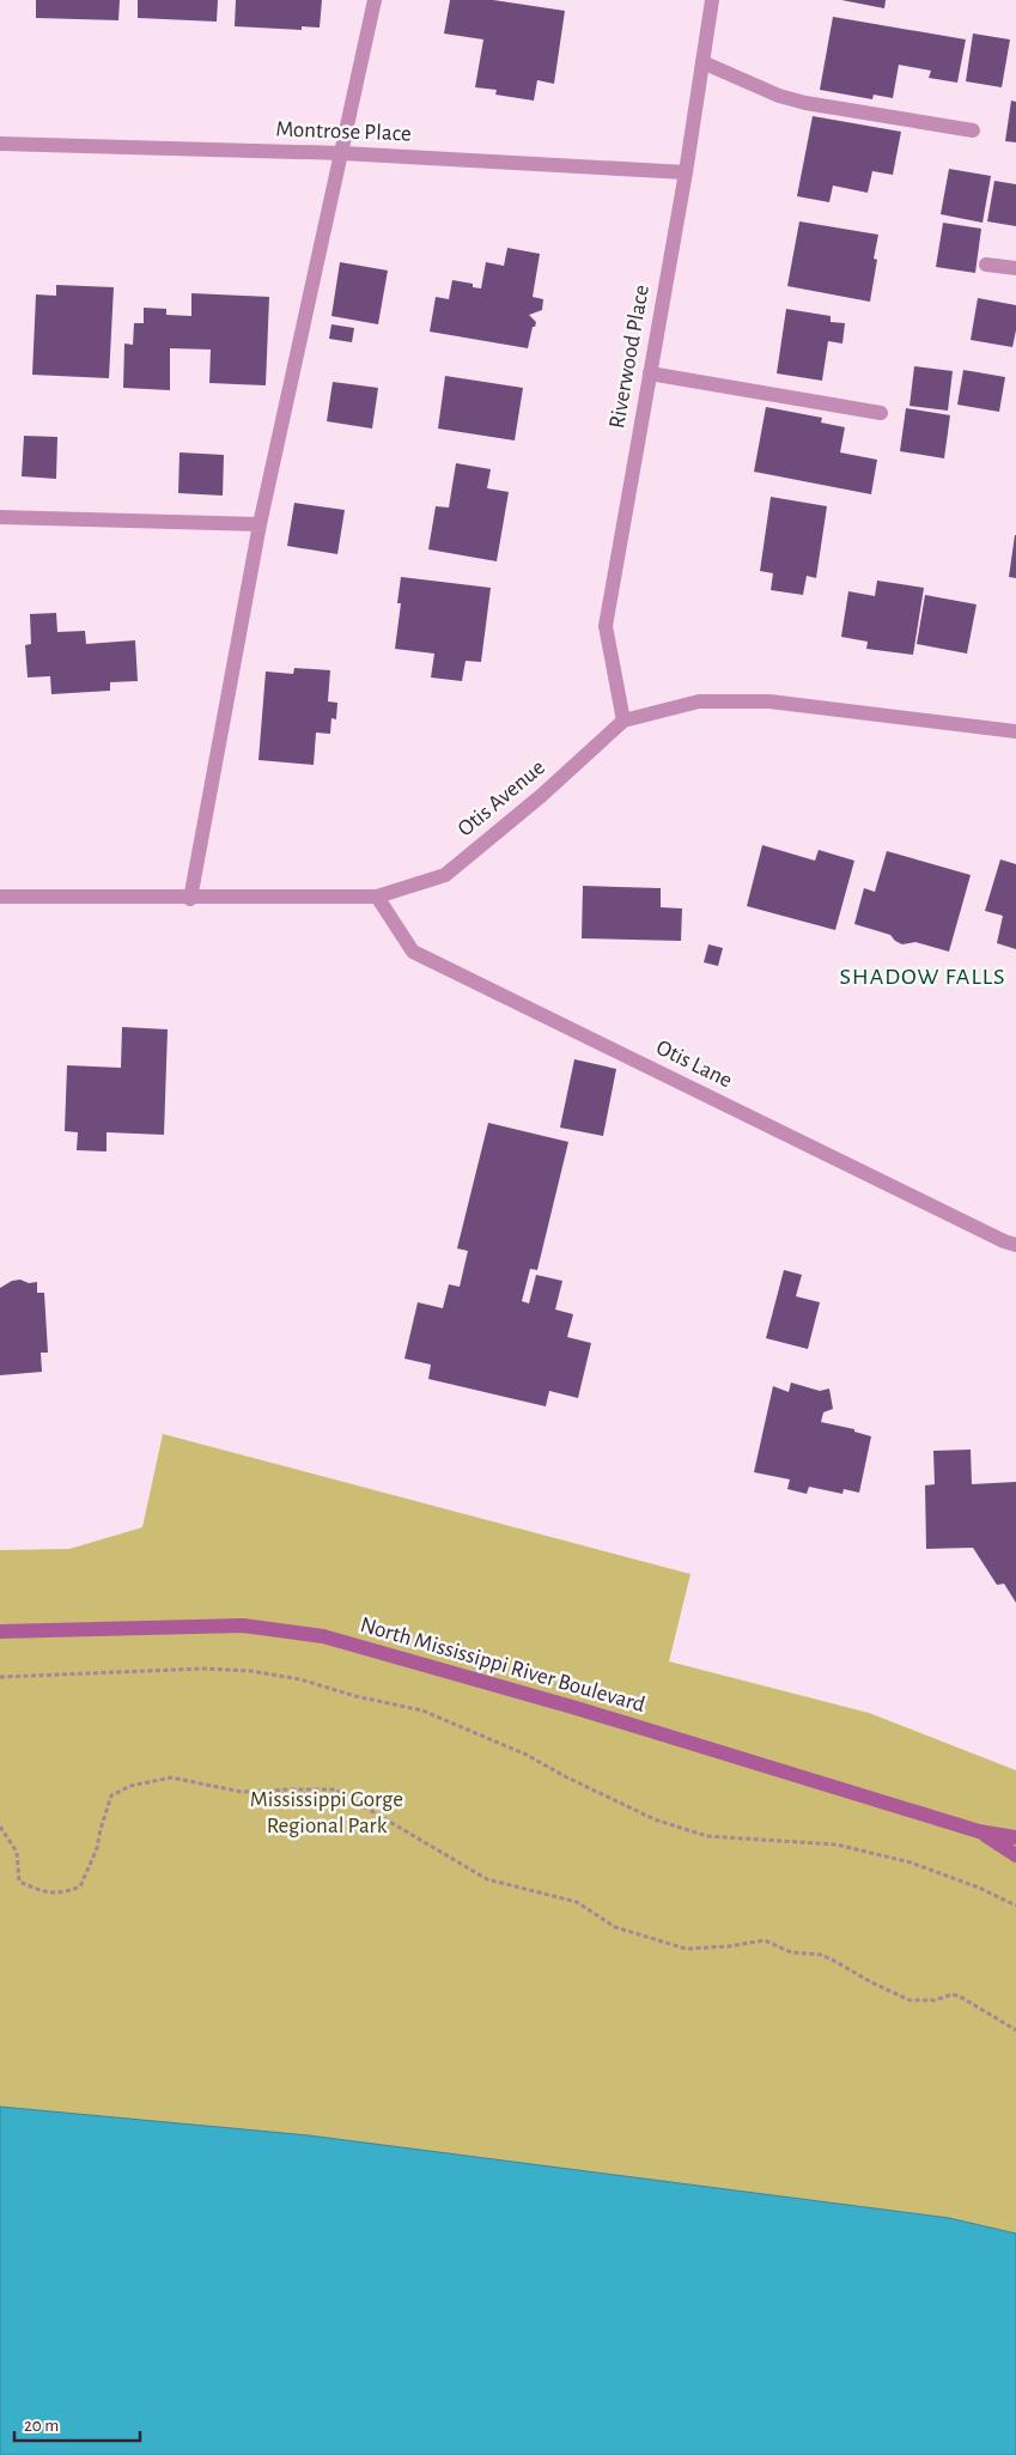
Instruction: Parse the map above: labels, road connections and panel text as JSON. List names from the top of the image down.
{
  "streets": {
    "street": [
      "Montrose Place",
      "Riverwood Place",
      "Otis Avenue",
      "Otis Lane",
      "North Mississippi River Boulevard"
    ]
  },
  "crossings": [
    ["Montrose Place", "Riverwood Place"],
    ["Riverwood Place", "Otis Avenue"],
    ["Otis Avenue", "Otis Lane"]
  ],
  "districts": ["SHADOW FALLS"],
  "parks": ["Mississippi Gorge Regional Park"],
  "scale_bar": "20 m"
}
